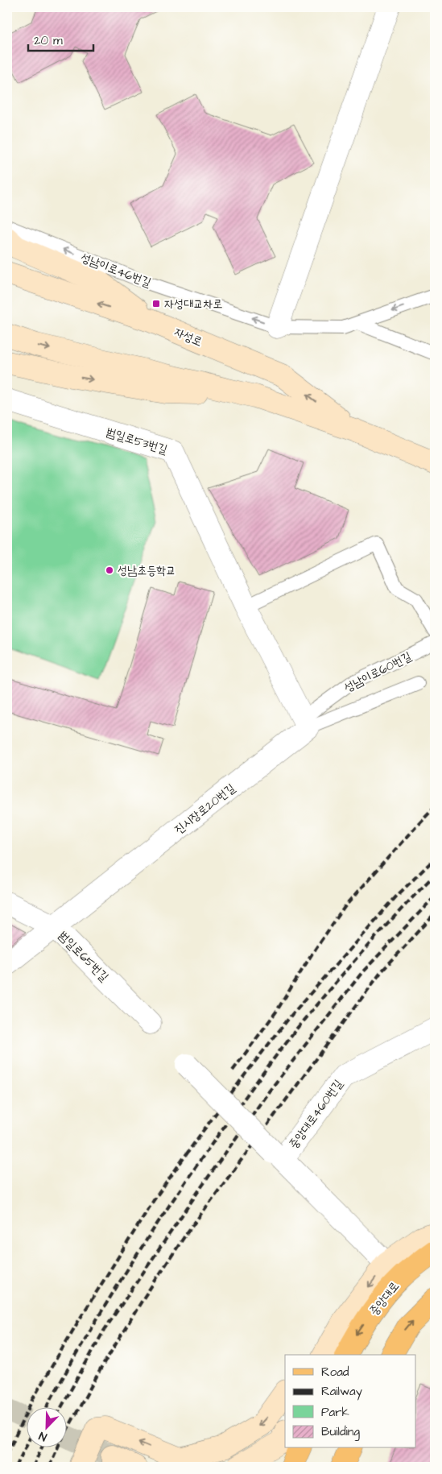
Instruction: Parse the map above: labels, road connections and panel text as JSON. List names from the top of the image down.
{
  "streets": {
    "main road": ["자성로", "중앙대로"],
    "street": [
      "범일로53번길",
      "진시장로20번길",
      "범일로65번길",
      "중앙대로460번길"
    ],
    "lane": ["성남이로46번길", "성남이로60번길"]
  },
  "crossings": [
    ["범일로53번길", "성남이로60번길"],
    ["범일로53번길", "진시장로20번길"],
    ["성남이로60번길", "진시장로20번길"],
    ["진시장로20번길", "범일로65번길"],
    ["중앙대로460번길", "중앙대로"]
  ],
  "one_way": ["성남이로46번길"],
  "places": {
    "transit": ["자성대교차로"],
    "other": ["성남초등학교"]
  },
  "legend": [
    "Road",
    "Railway",
    "Park",
    "Building"
  ],
  "scale_bar": "20 m",
  "north": "bottom left"
}
